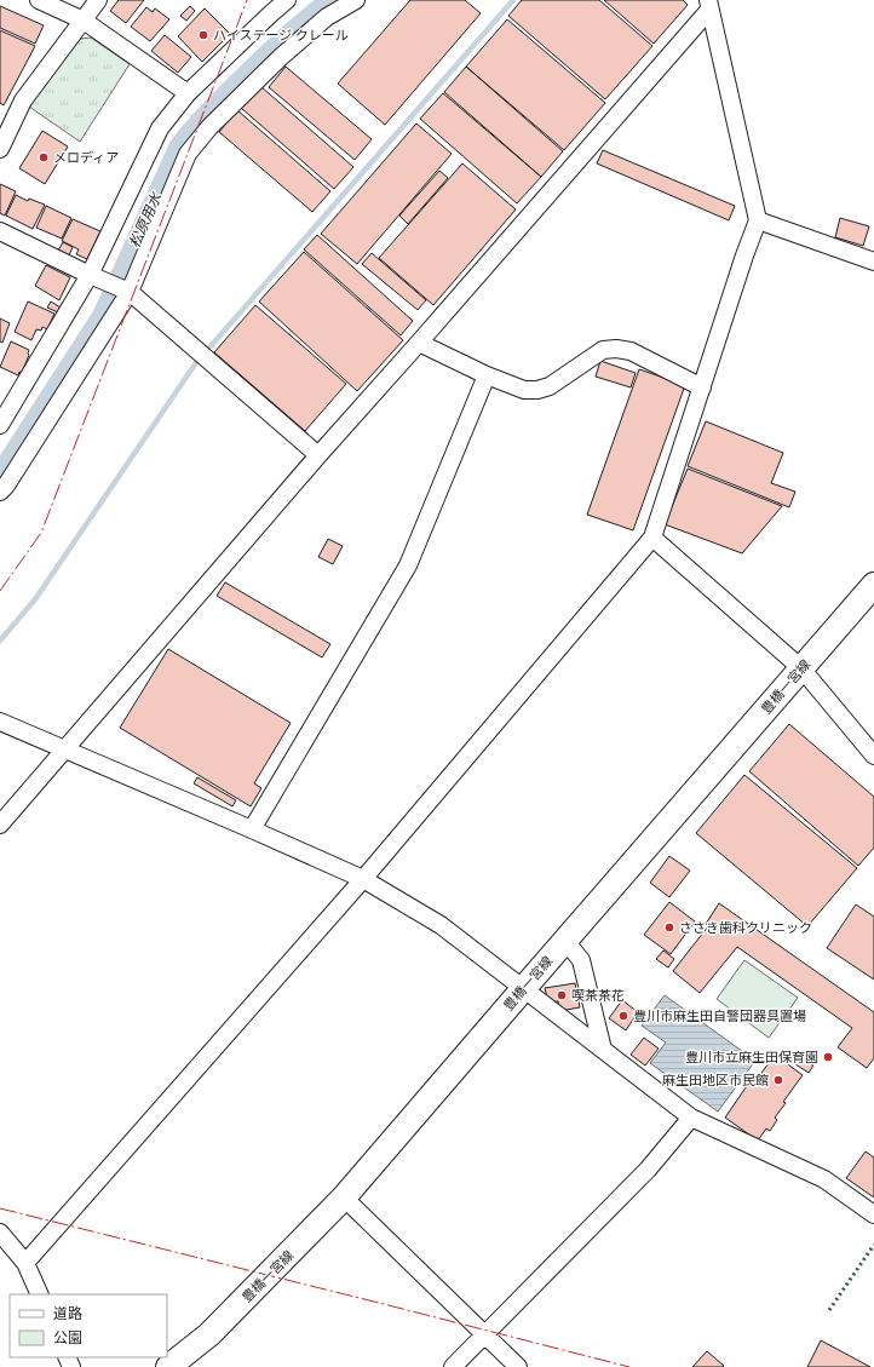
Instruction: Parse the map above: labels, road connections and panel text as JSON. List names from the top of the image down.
{
  "streets": {
    "main road": ["豊橋一宮線"]
  },
  "water": ["松原用水"],
  "places": [
    "ハイステージ クレール",
    "メロディア",
    "ささき歯科クリニック",
    "喫茶茶花",
    "豊川市麻生田自警団器具置場",
    "豊川市立麻生田保育園",
    "麻生田地区市民館"
  ],
  "legend": ["道路", "公園"]
}
